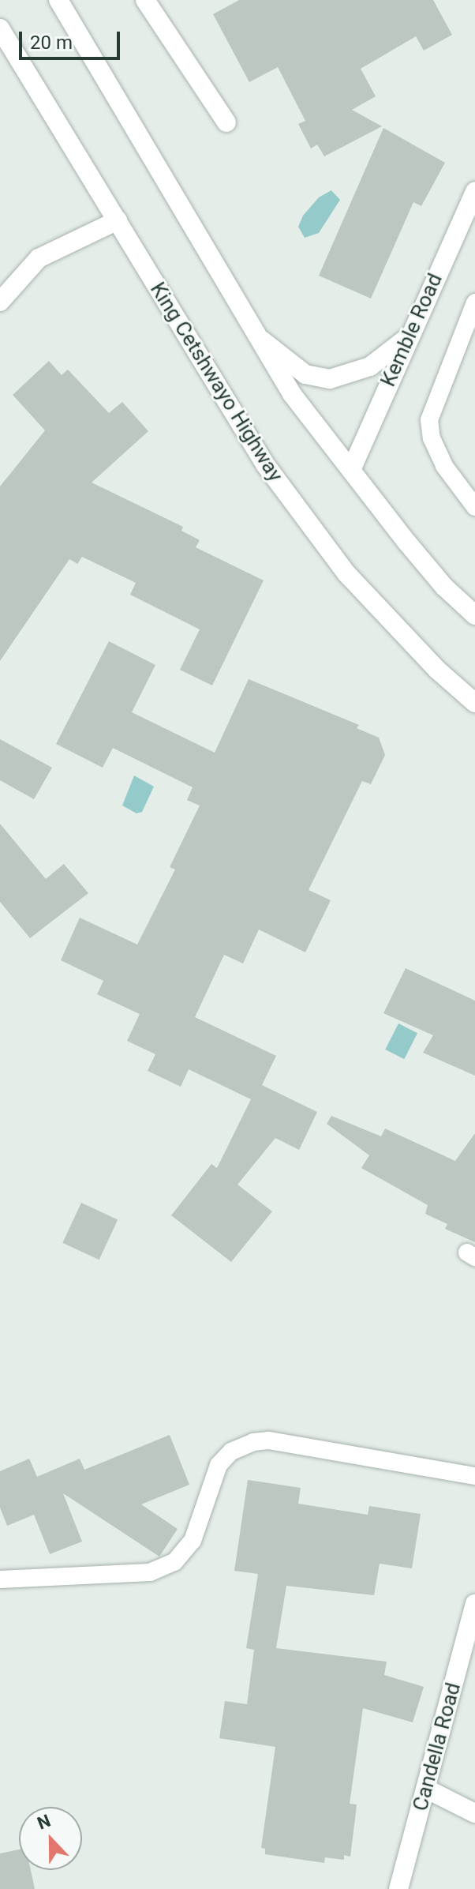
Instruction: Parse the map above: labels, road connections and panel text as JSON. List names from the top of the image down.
{
  "streets": {
    "main road": ["Kemble Road", "King Cetshwayo Highway", "Candella Road"]
  },
  "scale_bar": "20 m",
  "north": "top"
}
